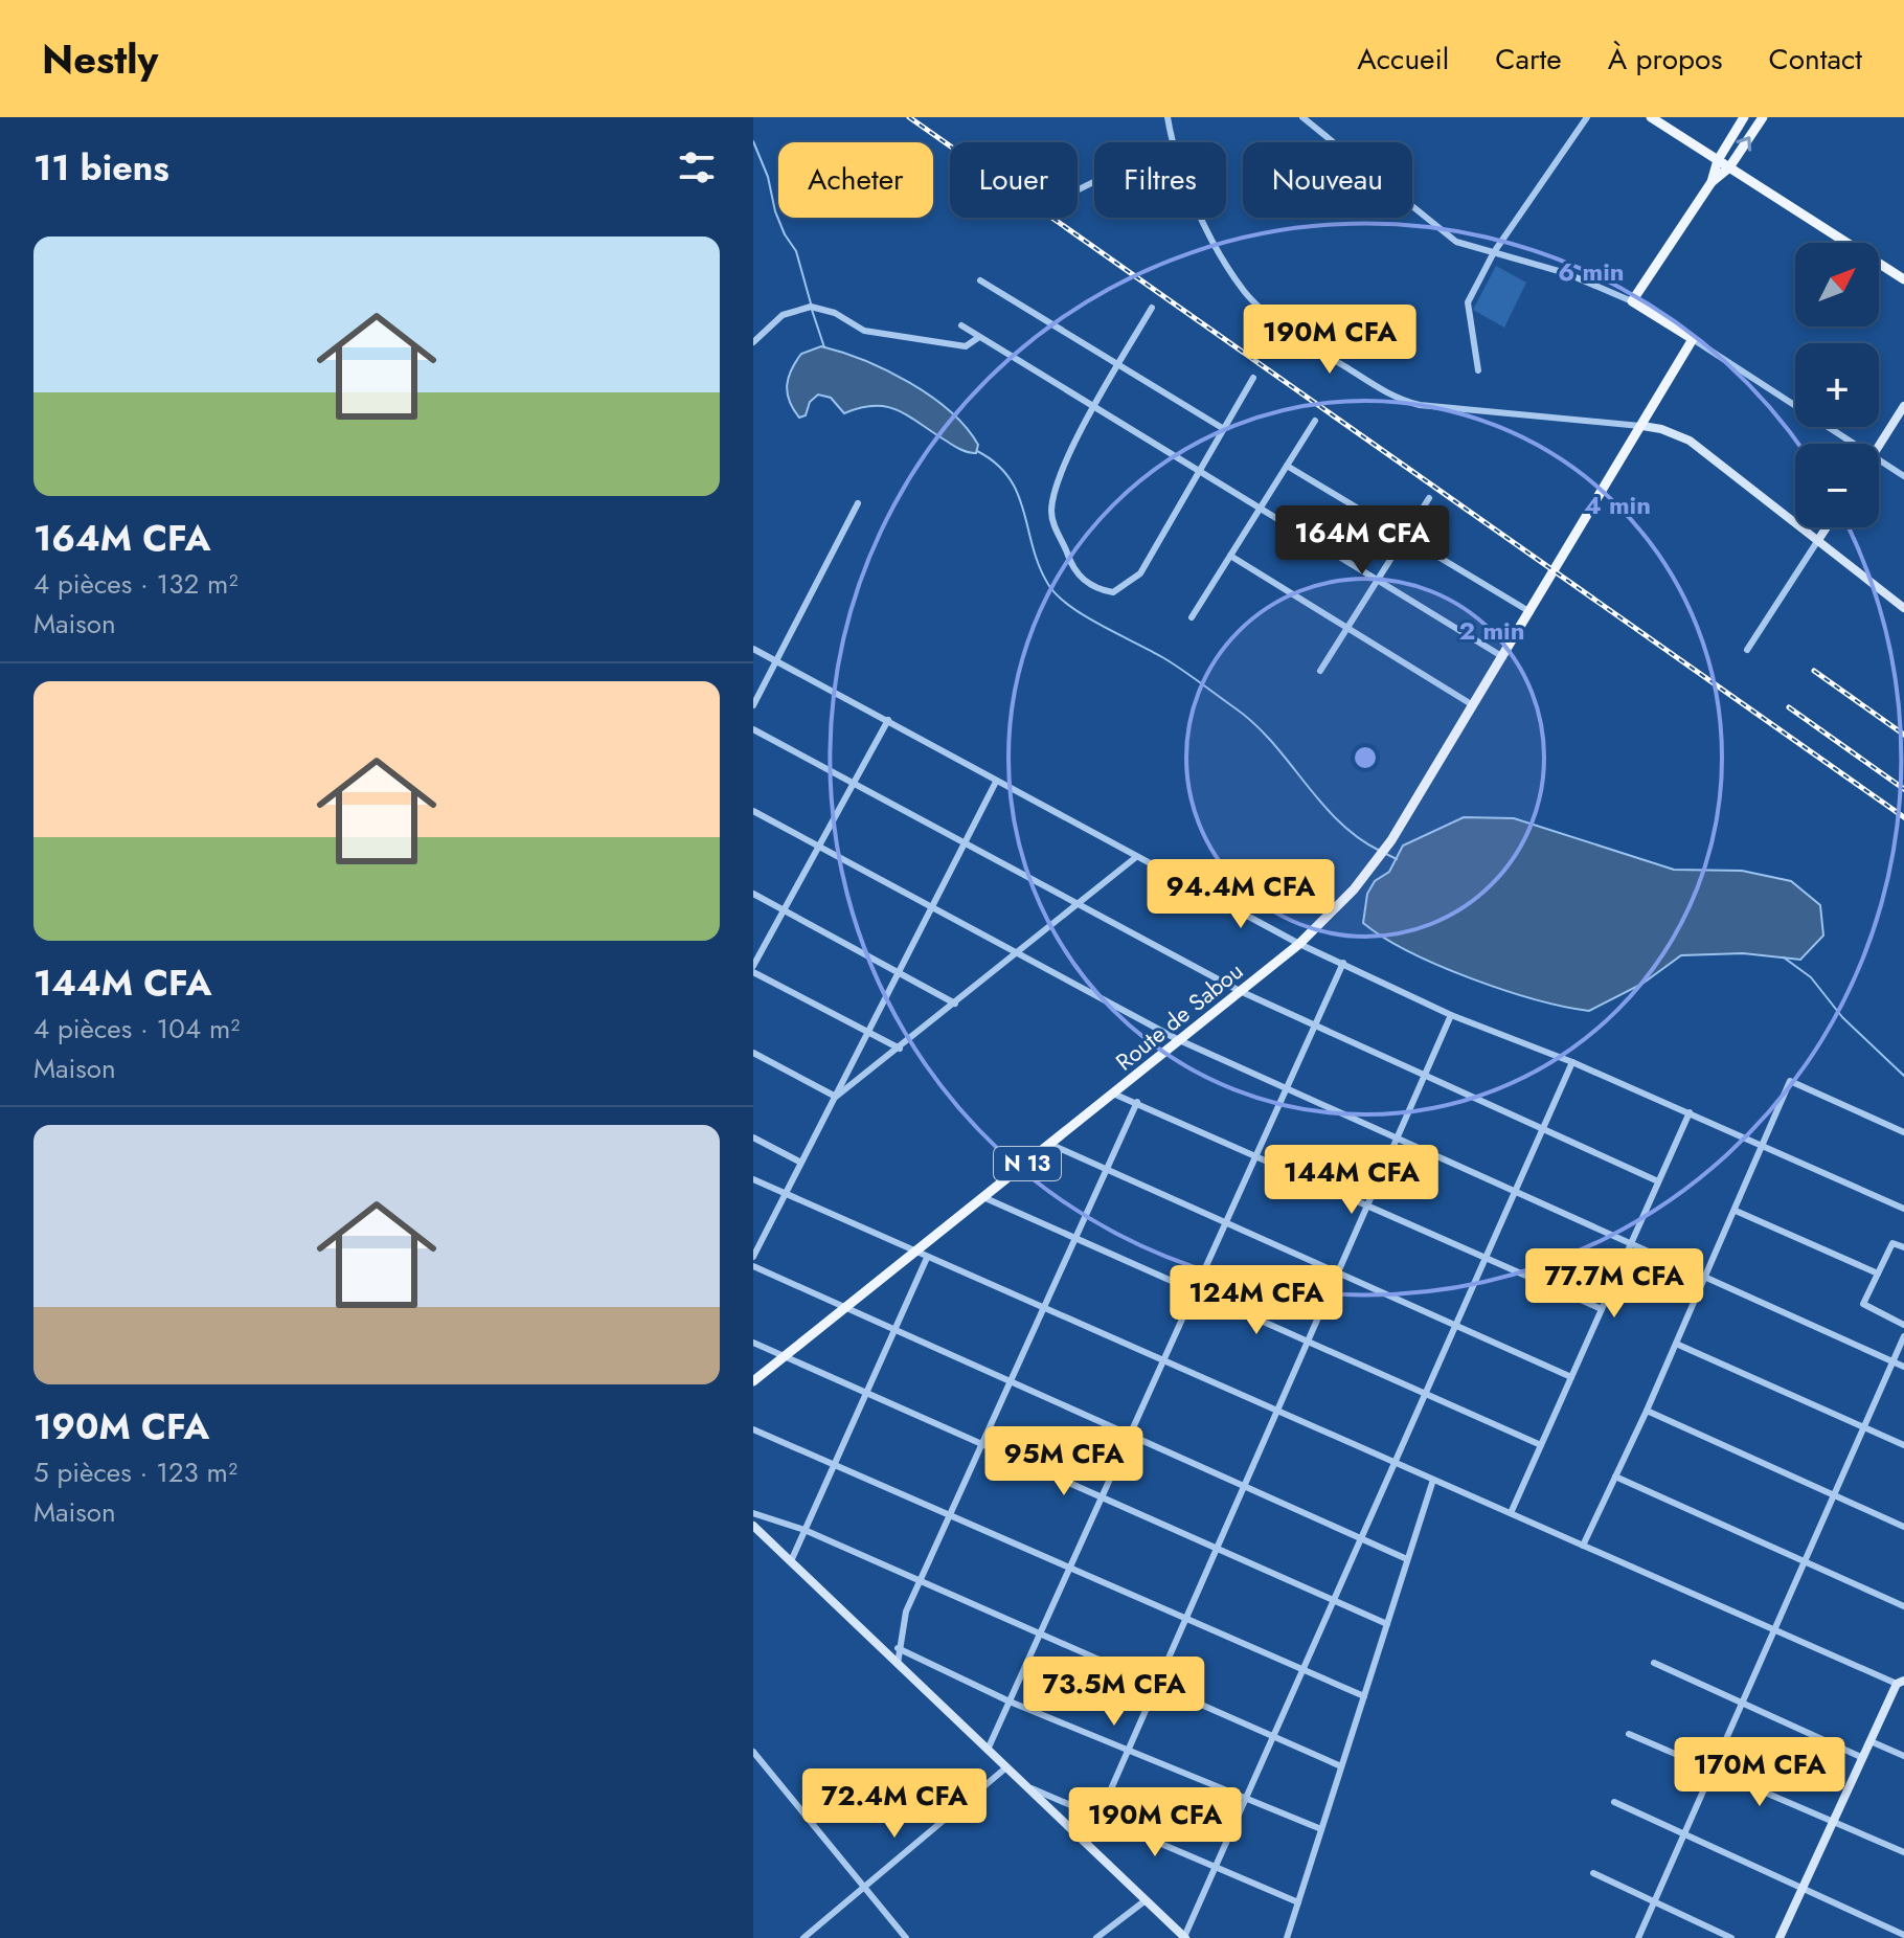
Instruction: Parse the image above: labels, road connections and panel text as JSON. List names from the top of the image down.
{
  "streets": {
    "main road": ["Route de Sabou", "N 13"]
  },
  "north": "top right",
  "page": {
    "header": "Nestly",
    "nav": [
      "Accueil",
      "Carte",
      "À propos",
      "Contact"
    ],
    "heading": "11 biens",
    "chip": [
      "Acheter",
      "Louer",
      "Filtres",
      "Nouveau"
    ],
    "list": [
      {
        "name": "164M CFA",
        "note": "4 pièces · 132 m² · Maison"
      },
      {
        "name": "144M CFA",
        "note": "4 pièces · 104 m² · Maison"
      },
      {
        "name": "190M CFA",
        "note": "5 pièces · 123 m² · Maison"
      }
    ],
    "map_buttons": ["+", "−"],
    "price": [
      "190M CFA",
      "164M CFA",
      "94.4M CFA",
      "144M CFA",
      "77.7M CFA",
      "124M CFA",
      "95M CFA",
      "73.5M CFA",
      "170M CFA",
      "72.4M CFA",
      "190M CFA"
    ]
  },
  "rings": ["6 min", "4 min", "2 min"]
}
